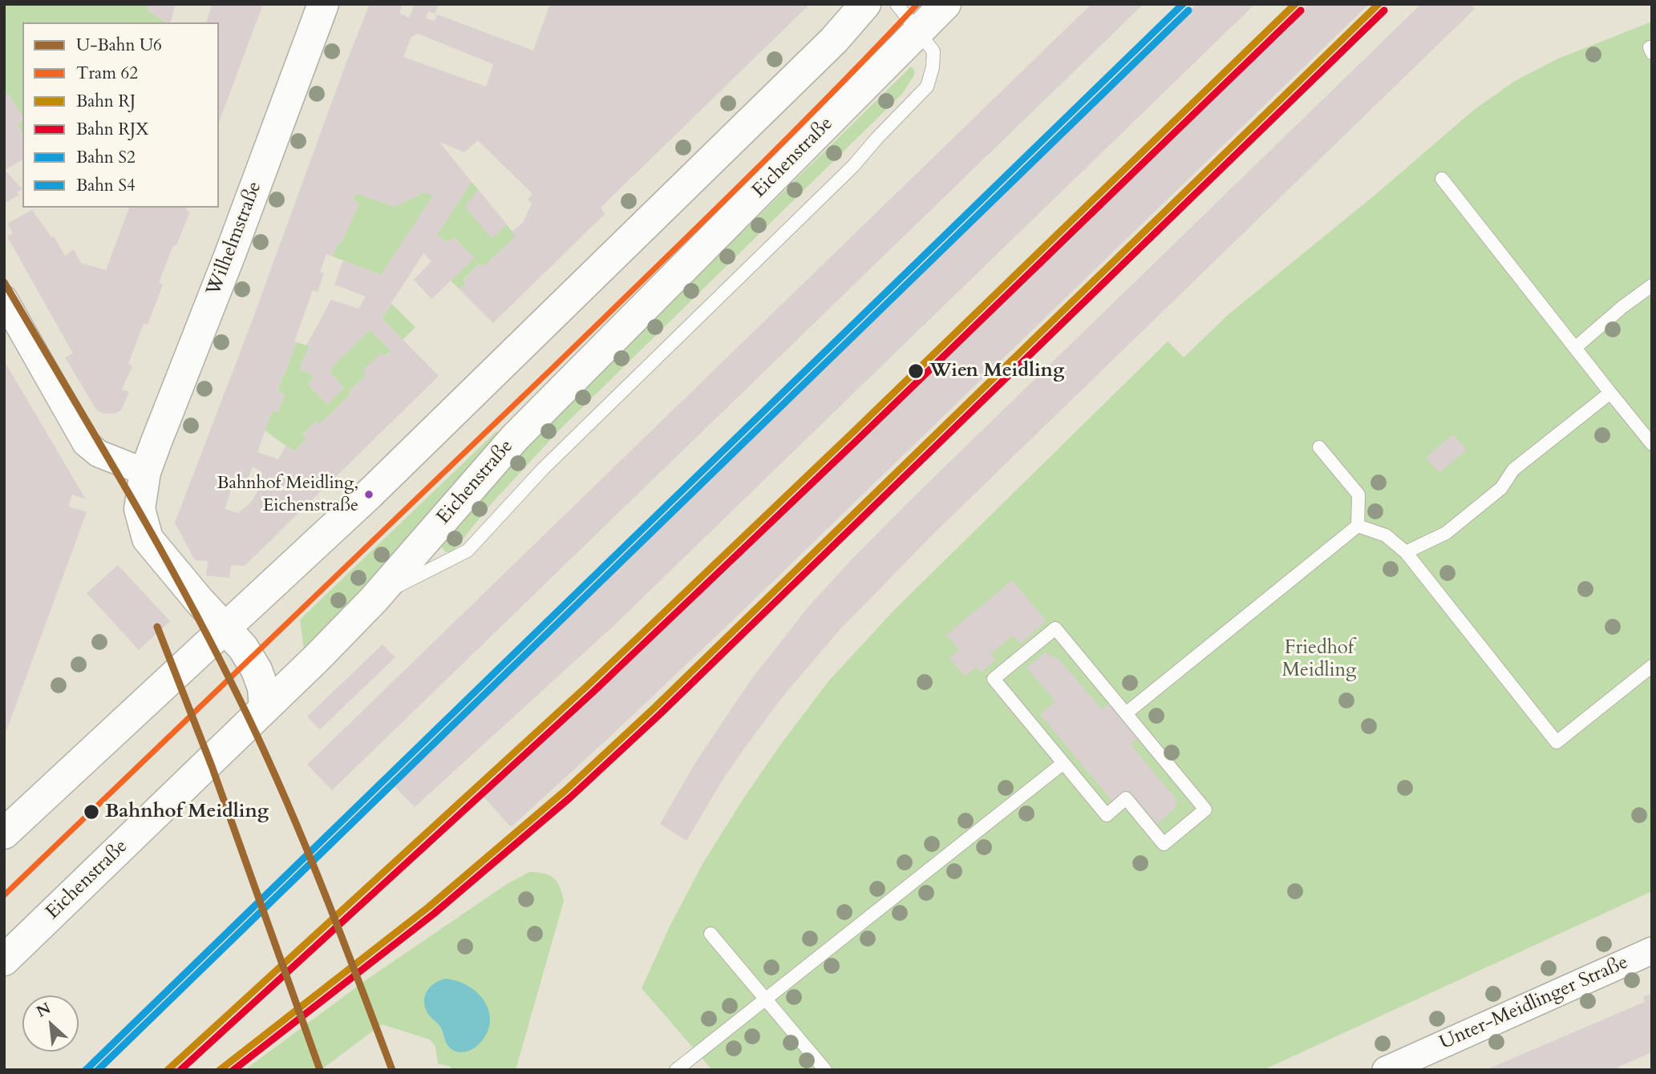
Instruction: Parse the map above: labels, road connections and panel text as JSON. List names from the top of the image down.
{
  "streets": {
    "main road": ["Eichenstraße", "Wilhelmstraße"],
    "street": ["Unter-Meidlinger Straße"]
  },
  "crossings": [
    ["Eichenstraße", "Wilhelmstraße"]
  ],
  "parks": ["Friedhof Meidling"],
  "places": ["Wien Meidling", "Bahnhof Meidling, Eichenstraße", "Bahnhof Meidling"],
  "lines": [
    "tram line 62",
    "rail line RJ",
    "rail line S2",
    "rail line RJX",
    "rail line S4",
    "metro line U6"
  ],
  "legend": [
    "U-Bahn U6",
    "Tram 62",
    "Bahn RJ",
    "Bahn RJX",
    "Bahn S2",
    "Bahn S4"
  ],
  "north": "top left"
}
